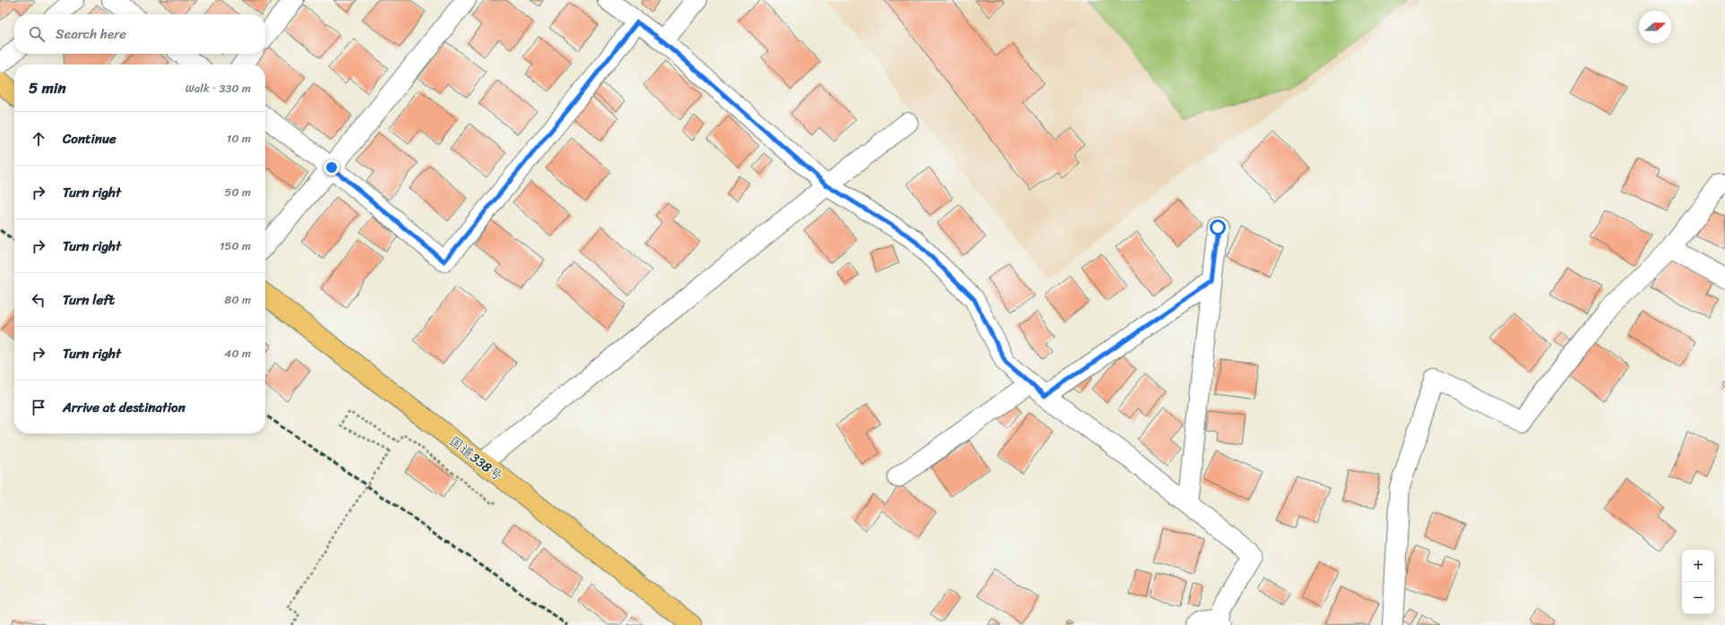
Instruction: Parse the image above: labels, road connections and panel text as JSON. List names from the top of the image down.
{
  "streets": {
    "highway": ["国道338号"]
  },
  "north": "right",
  "page": {
    "search": "Search here",
    "heading": ["5 min", "Walk · 330 m"],
    "list": [
      ["Continue", "10 m"],
      ["Turn right", "50 m"],
      ["Turn right", "150 m"],
      ["Turn left", "80 m"],
      ["Turn right", "40 m"],
      "Arrive at destination"
    ],
    "map_buttons": ["+", "−"]
  }
}
